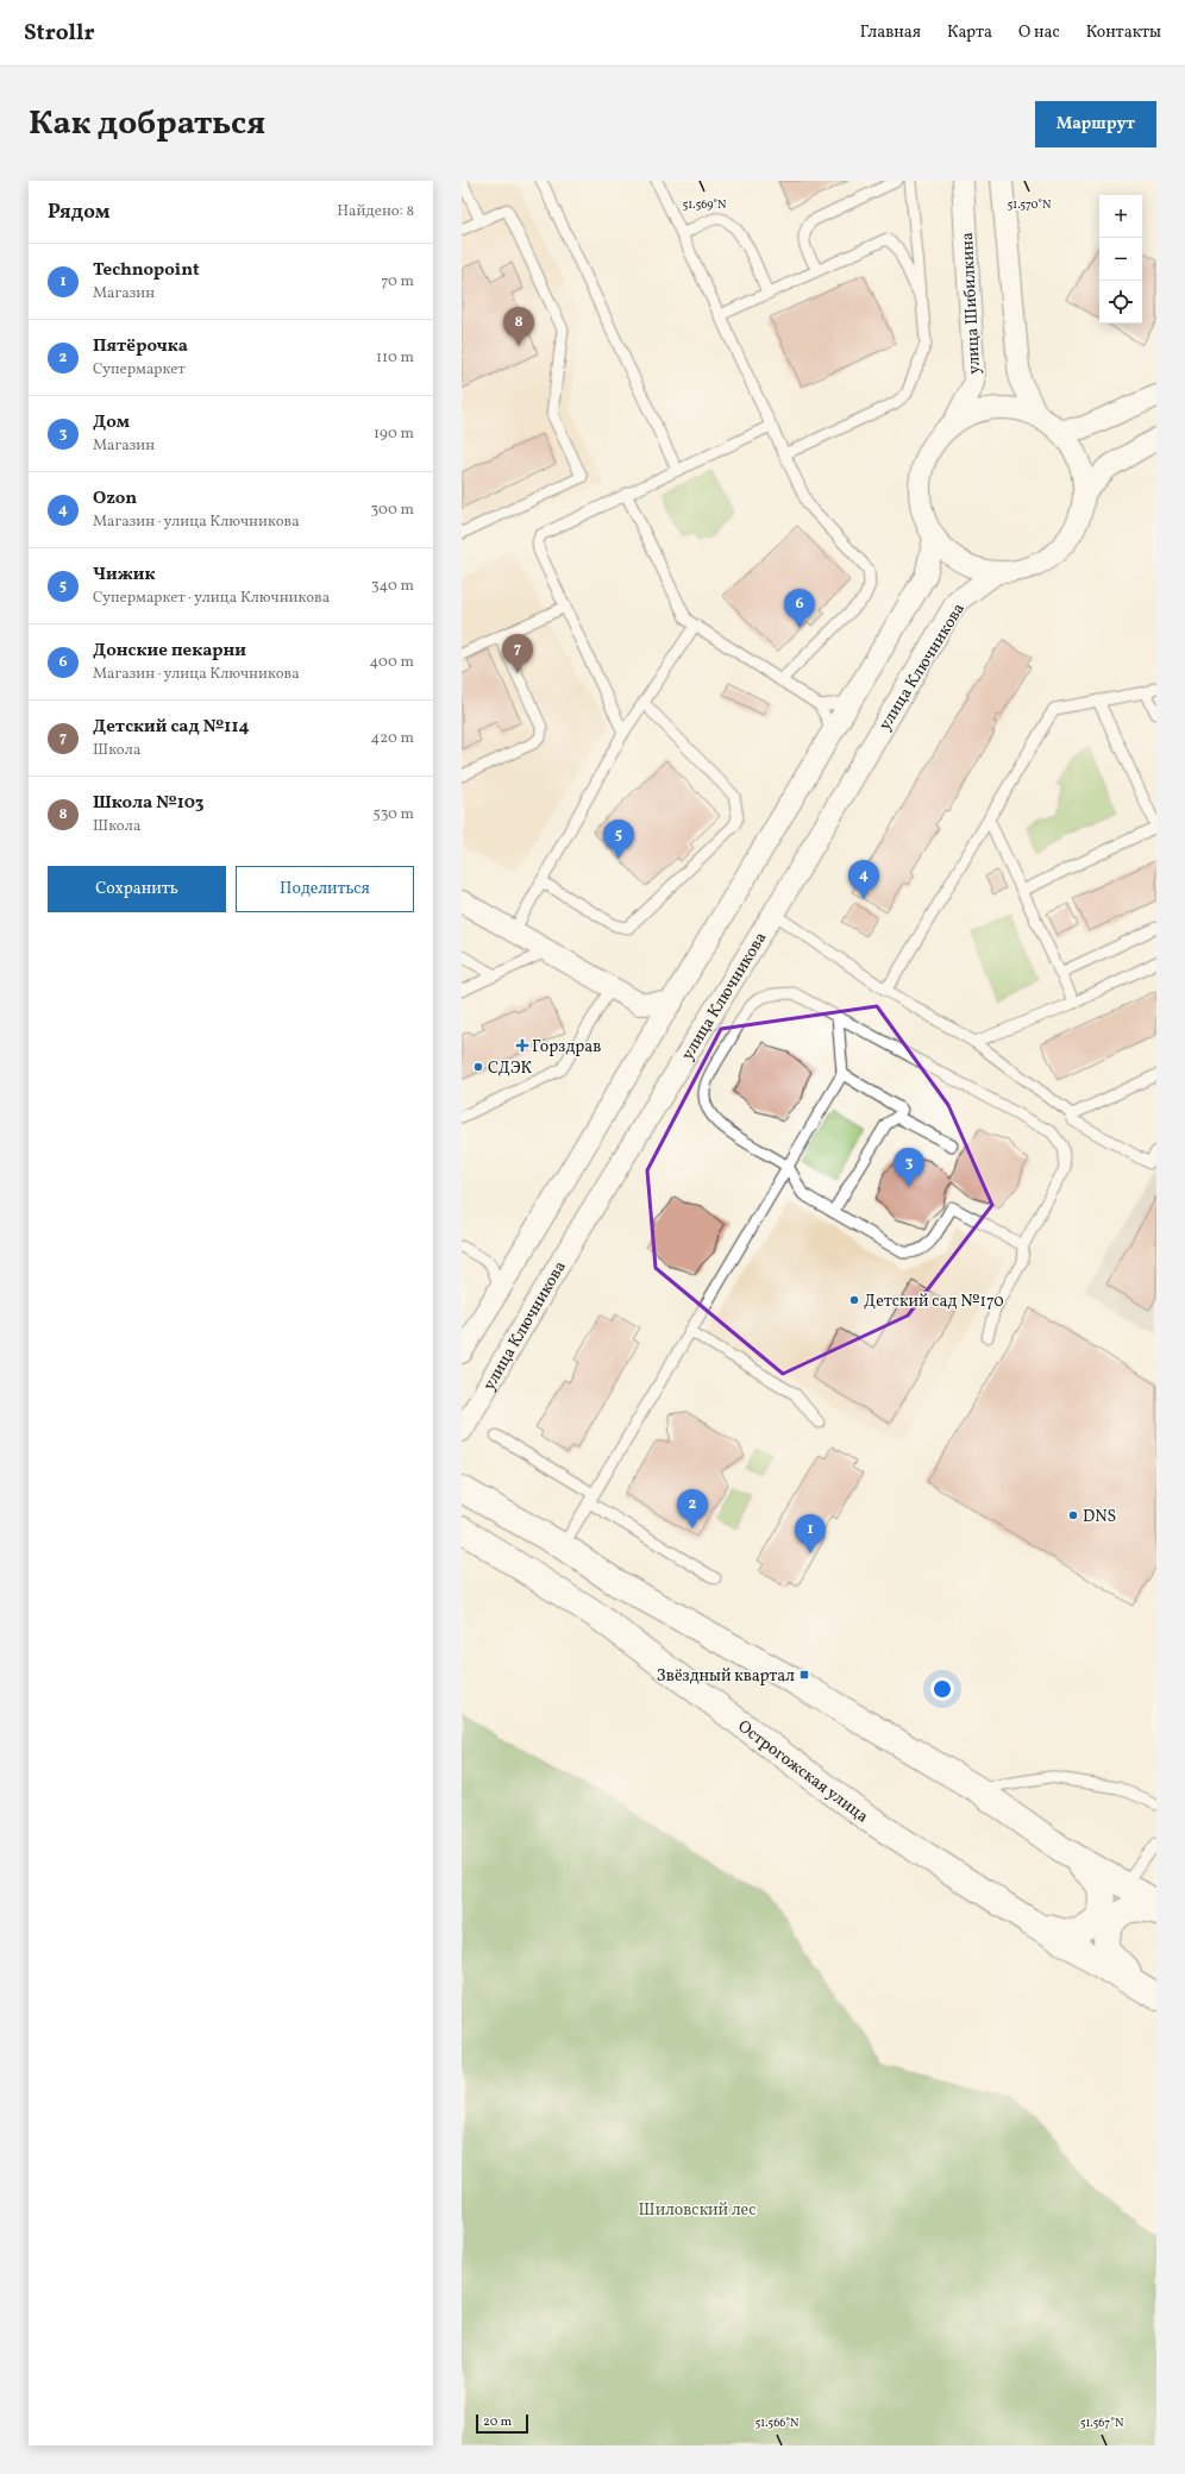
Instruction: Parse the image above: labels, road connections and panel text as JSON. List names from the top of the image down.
{
  "streets": {
    "street": ["улица Шибилкина", "улица Ключникова", "Острогожская улица"]
  },
  "crossings": [
    ["улица Шибилкина", "улица Ключникова"]
  ],
  "parks": ["Шиловский лес"],
  "places": {
    "health": ["Горздрав"],
    "other": ["СДЭК", "Детский сад №170", "DNS"],
    "transit": ["Звёздный квартал"]
  },
  "scale_bar": "20 m",
  "page": {
    "header": "Strollr",
    "nav": [
      "Главная",
      "Карта",
      "О нас",
      "Контакты"
    ],
    "title": "Как добраться",
    "buttons": [
      "Маршрут",
      ["Сохранить", "Поделиться"]
    ],
    "heading": ["Рядом", "Найдено: 8"],
    "map_buttons": ["+", "−"],
    "list": [
      {
        "mark": "1",
        "name": "Technopoint",
        "note": "Магазин",
        "value": "70 m"
      },
      {
        "mark": "2",
        "name": "Пятёрочка",
        "note": "Супермаркет",
        "value": "110 m"
      },
      {
        "mark": "3",
        "name": "Дом",
        "note": "Магазин",
        "value": "190 m"
      },
      {
        "mark": "4",
        "name": "Ozon",
        "note": "Магазин · улица Ключникова",
        "value": "300 m"
      },
      {
        "mark": "5",
        "name": "Чижик",
        "note": "Супермаркет · улица Ключникова",
        "value": "340 m"
      },
      {
        "mark": "6",
        "name": "Донские пекарни",
        "note": "Магазин · улица Ключникова",
        "value": "400 m"
      },
      {
        "mark": "7",
        "name": "Детский сад №114",
        "note": "Школа",
        "value": "420 m"
      },
      {
        "mark": "8",
        "name": "Школа №103",
        "note": "Школа",
        "value": "530 m"
      }
    ],
    "pins": [
      "8",
      "6",
      "7",
      "5",
      "4",
      "3",
      "2",
      "1"
    ],
    "scale": "20 m"
  },
  "coordinates": [
    "51.569°N",
    "51.570°N",
    "51.566°N",
    "51.567°N"
  ]
}
